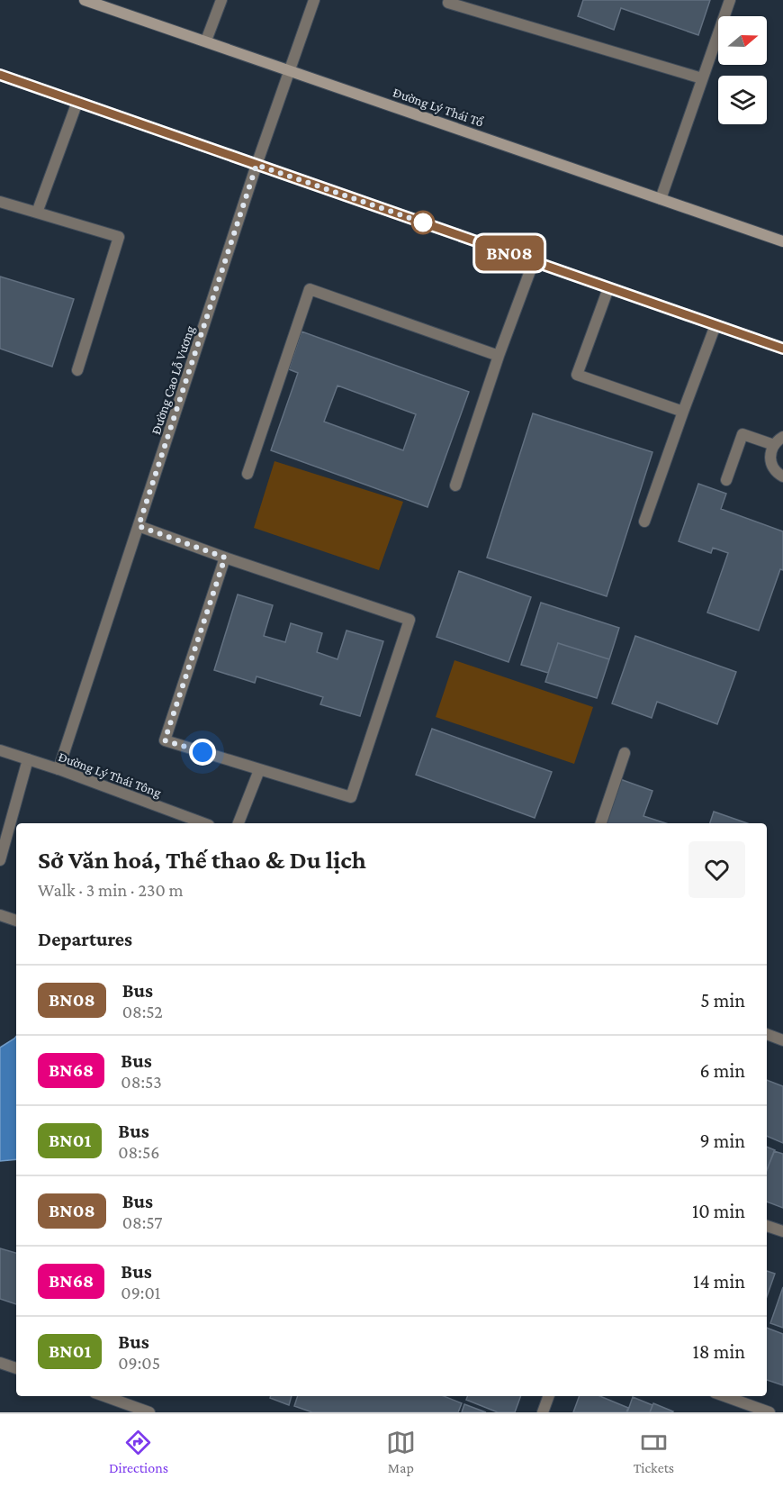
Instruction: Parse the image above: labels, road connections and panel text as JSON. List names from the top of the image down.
{
  "streets": {
    "main road": ["Đường Lý Thái Tổ"],
    "street": ["Đường Cao Lỗ Vương", "Đường Lý Thái Tông"]
  },
  "crossings": [
    ["Đường Lý Thái Tổ", "Đường Cao Lỗ Vương"],
    ["Đường Cao Lỗ Vương", "Đường Lý Thái Tông"]
  ],
  "lines": ["bus line BN08"],
  "north": "right",
  "page": {
    "on_map": "BN08",
    "heading": [
      ["Sở Văn hoá, Thế thao & Du lịch", "Walk · 3 min · 230 m"],
      "Departures"
    ],
    "list": [
      {
        "mark": "BN08",
        "name": "Bus",
        "note": "08:52",
        "value": "5 min"
      },
      {
        "mark": "BN68",
        "name": "Bus",
        "note": "08:53",
        "value": "6 min"
      },
      {
        "mark": "BN01",
        "name": "Bus",
        "note": "08:56",
        "value": "9 min"
      },
      {
        "mark": "BN08",
        "name": "Bus",
        "note": "08:57",
        "value": "10 min"
      },
      {
        "mark": "BN68",
        "name": "Bus",
        "note": "09:01",
        "value": "14 min"
      },
      {
        "mark": "BN01",
        "name": "Bus",
        "note": "09:05",
        "value": "18 min"
      }
    ],
    "tabs": ["Directions", "Map", "Tickets"]
  }
}
